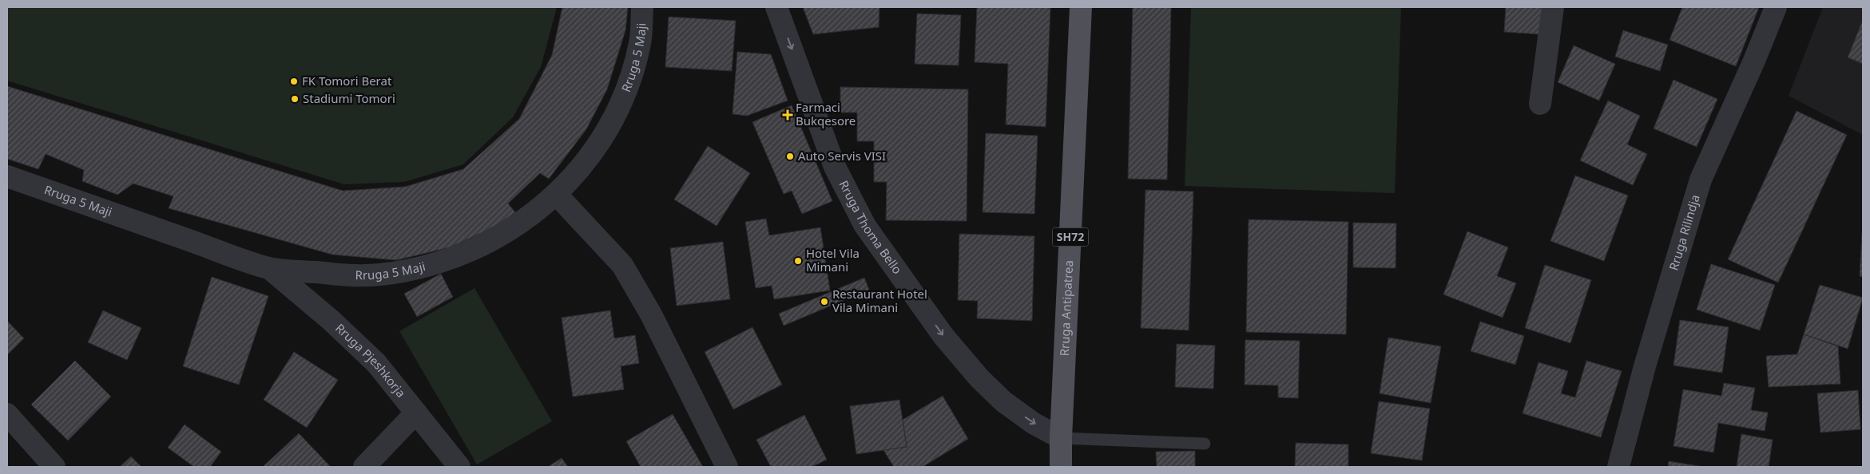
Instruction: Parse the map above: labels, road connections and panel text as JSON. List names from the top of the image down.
{
  "streets": {
    "main road": ["SH72", "Rruga Antipatrea"],
    "street": [
      "Rruga 5 Maji",
      "Rruga Thoma Bello",
      "Rruga Rilindja",
      "Rruga Pjeshkorja"
    ]
  },
  "crossings": [
    ["Rruga 5 Maji", "Rruga Pjeshkorja"],
    ["Rruga Thoma Bello", "Rruga Antipatrea"]
  ],
  "one_way": ["Rruga Thoma Bello"],
  "places": {
    "other": [
      "FK Tomori Berat",
      "Stadiumi Tomori",
      "Auto Servis VISI",
      "Hotel Vila Mimani",
      "Restaurant Hotel Vila Mimani"
    ],
    "health": ["Farmaci Bukqesore"]
  }
}
